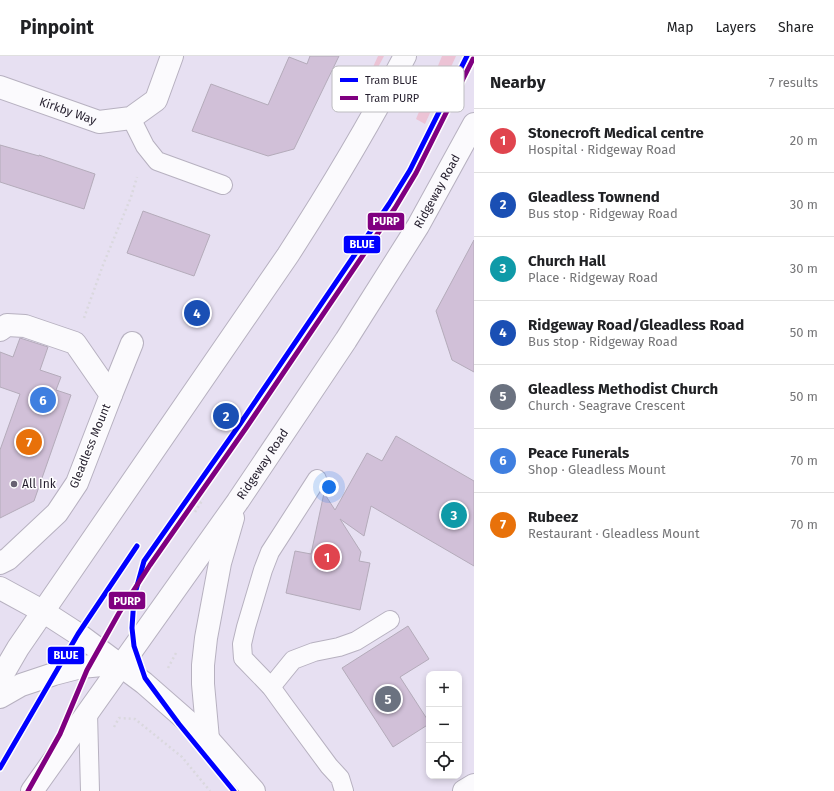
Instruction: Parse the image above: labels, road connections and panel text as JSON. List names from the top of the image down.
{
  "streets": {
    "main road": ["Kirkby Way", "Ridgeway Road", "Gleadless Mount"]
  },
  "places": ["All Ink"],
  "lines": ["tram line BLUE", "tram line PURP"],
  "legend": ["Tram BLUE", "Tram PURP"],
  "page": {
    "header": "Pinpoint",
    "nav": ["Map", "Layers", "Share"],
    "heading": ["Nearby", "7 results"],
    "list": [
      {
        "mark": "1",
        "name": "Stonecroft Medical centre",
        "note": "Hospital · Ridgeway Road",
        "value": "20 m"
      },
      {
        "mark": "2",
        "name": "Gleadless Townend",
        "note": "Bus stop · Ridgeway Road",
        "value": "30 m"
      },
      {
        "mark": "3",
        "name": "Church Hall",
        "note": "Place · Ridgeway Road",
        "value": "30 m"
      },
      {
        "mark": "4",
        "name": "Ridgeway Road/Gleadless Road",
        "note": "Bus stop · Ridgeway Road",
        "value": "50 m"
      },
      {
        "mark": "5",
        "name": "Gleadless Methodist Church",
        "note": "Church · Seagrave Crescent",
        "value": "50 m"
      },
      {
        "mark": "6",
        "name": "Peace Funerals",
        "note": "Shop · Gleadless Mount",
        "value": "70 m"
      },
      {
        "mark": "7",
        "name": "Rubeez",
        "note": "Restaurant · Gleadless Mount",
        "value": "70 m"
      }
    ],
    "pins": [
      "4",
      "6",
      "2",
      "7",
      "3",
      "1",
      "5"
    ],
    "map_buttons": ["+", "−"]
  }
}
